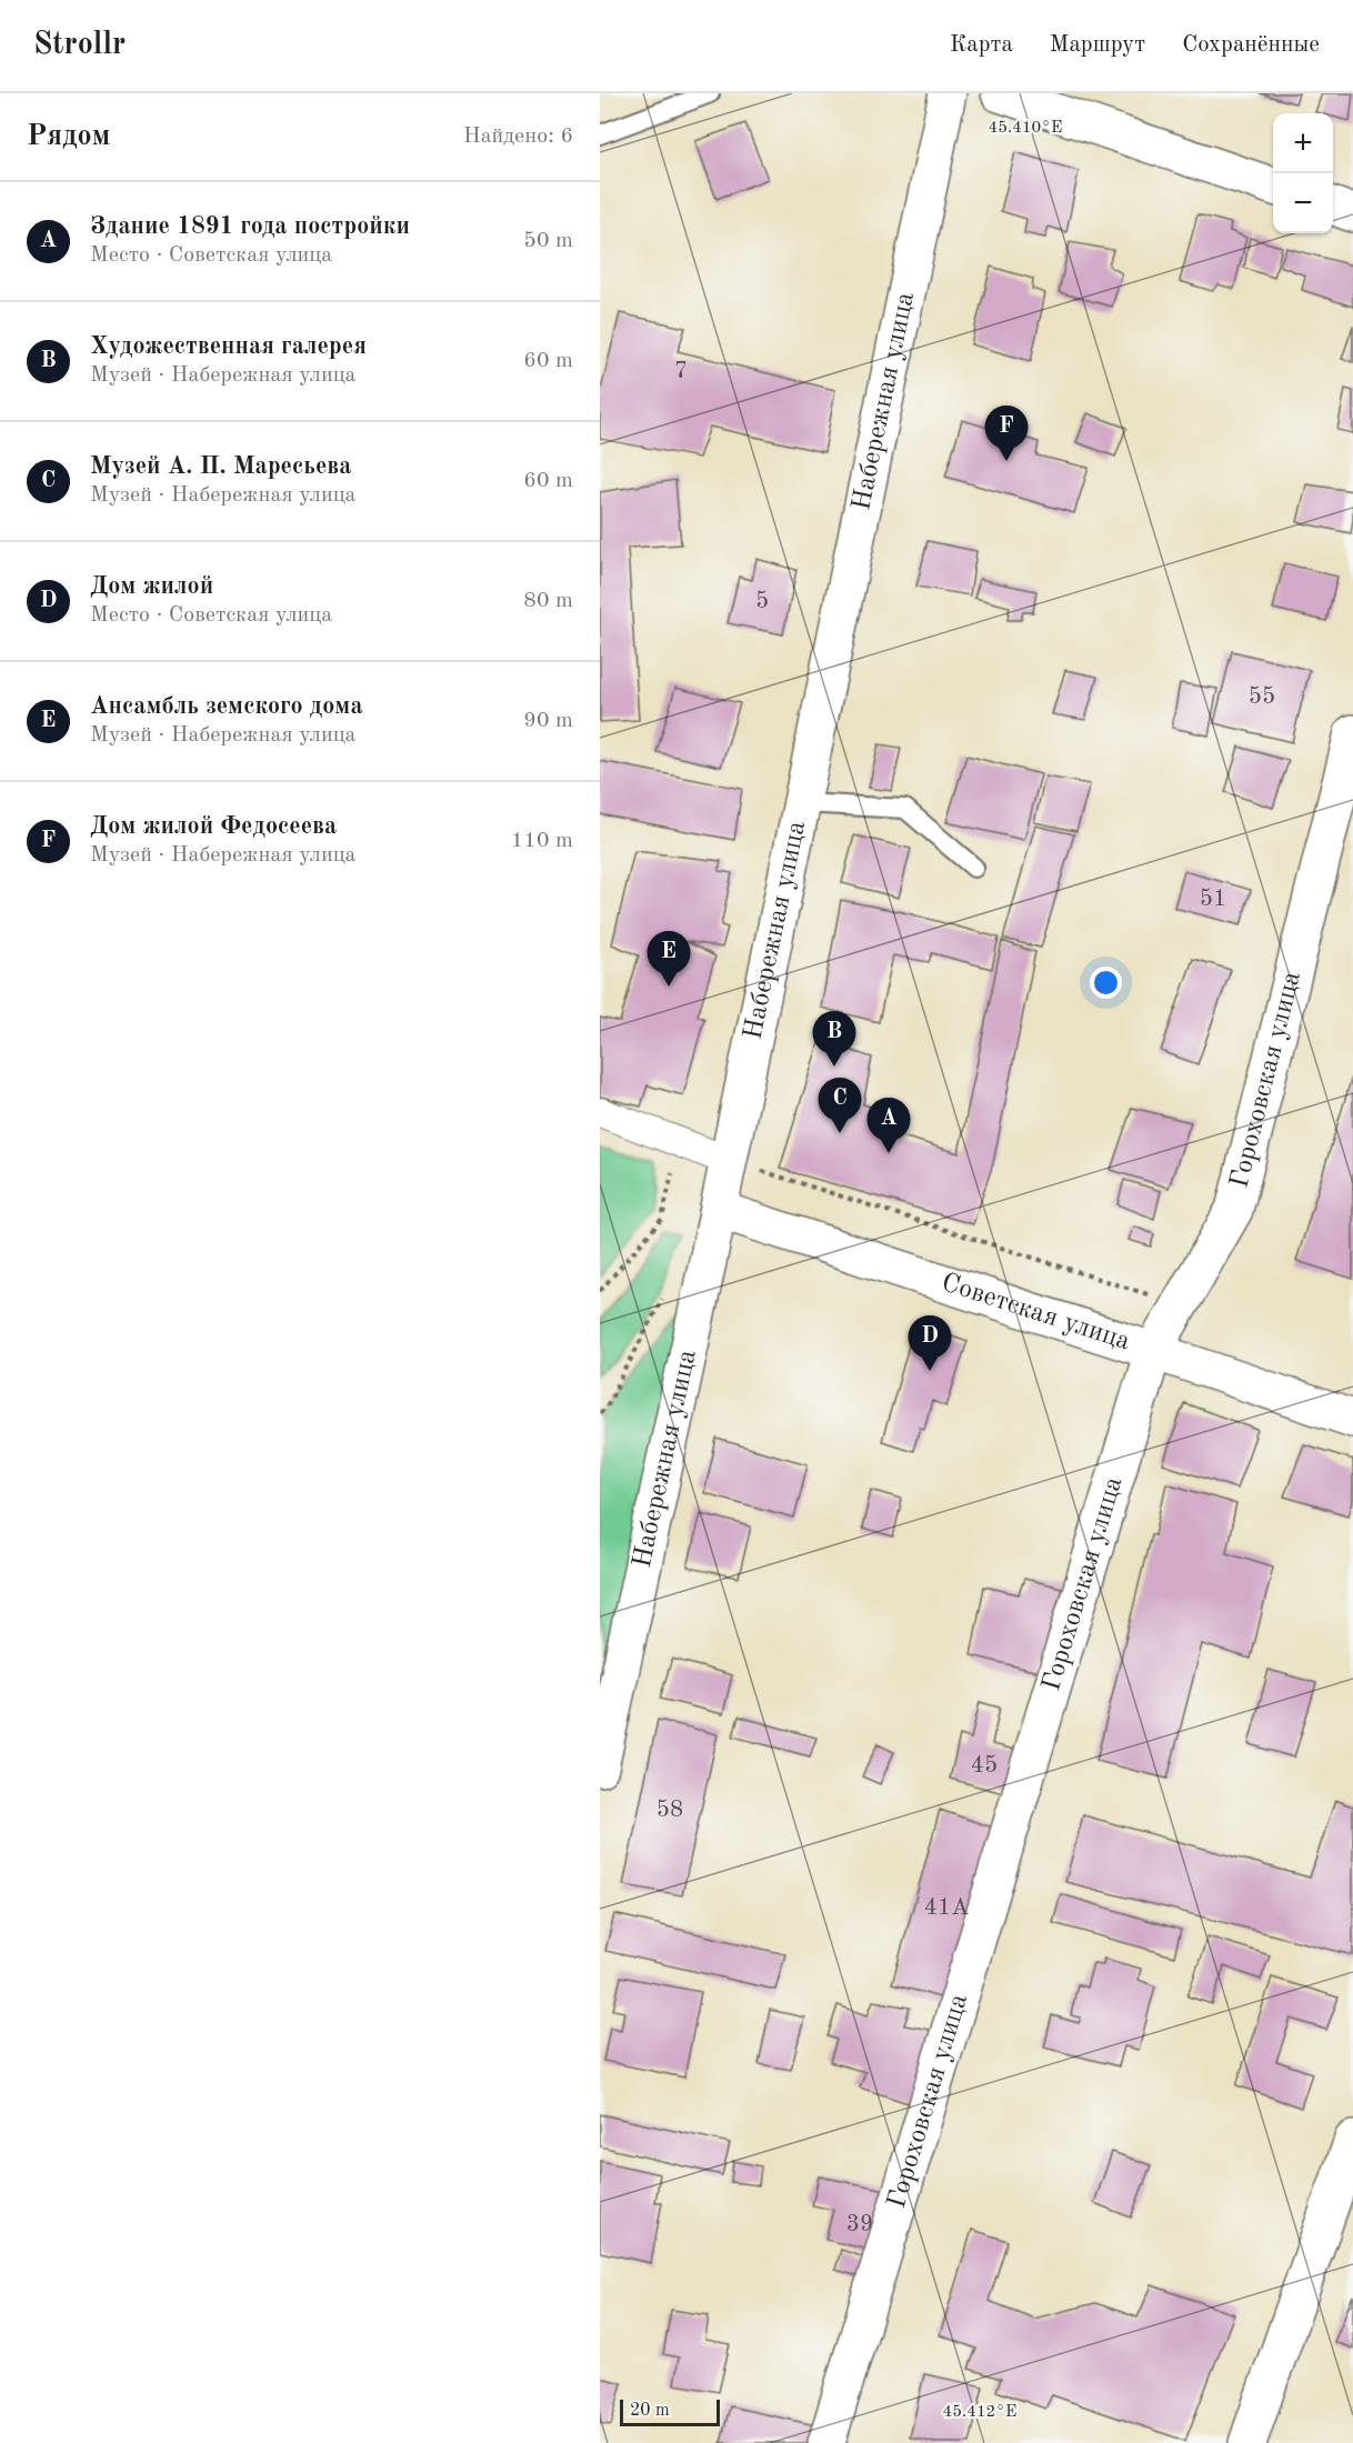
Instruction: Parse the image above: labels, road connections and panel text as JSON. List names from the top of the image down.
{
  "streets": {
    "street": ["Набережная улица", "Гороховская улица", "Советская улица"]
  },
  "crossings": [
    ["Набережная улица", "Советская улица"],
    ["Гороховская улица", "Советская улица"]
  ],
  "house_numbers": [
    "7",
    "5",
    "55",
    "51",
    "45",
    "58",
    "41А",
    "39"
  ],
  "scale_bar": "20 m",
  "page": {
    "header": "Strollr",
    "nav": ["Карта", "Маршрут", "Сохранённые"],
    "heading": ["Рядом", "Найдено: 6"],
    "map_buttons": ["+", "−"],
    "list": [
      {
        "mark": "A",
        "name": "Здание 1891 года постройки",
        "note": "Место · Советская улица",
        "value": "50 m"
      },
      {
        "mark": "B",
        "name": "Художественная галерея",
        "note": "Музей · Набережная улица",
        "value": "60 m"
      },
      {
        "mark": "C",
        "name": "Музей А. П. Маресьева",
        "note": "Музей · Набережная улица",
        "value": "60 m"
      },
      {
        "mark": "D",
        "name": "Дом жилой",
        "note": "Место · Советская улица",
        "value": "80 m"
      },
      {
        "mark": "E",
        "name": "Ансамбль земского дома",
        "note": "Музей · Набережная улица",
        "value": "90 m"
      },
      {
        "mark": "F",
        "name": "Дом жилой Федосеева",
        "note": "Музей · Набережная улица",
        "value": "110 m"
      }
    ],
    "pins": [
      "F",
      "E",
      "B",
      "C",
      "A",
      "D"
    ],
    "scale": "20 m"
  },
  "coordinates": ["45.410°E", "45.412°E"]
}
